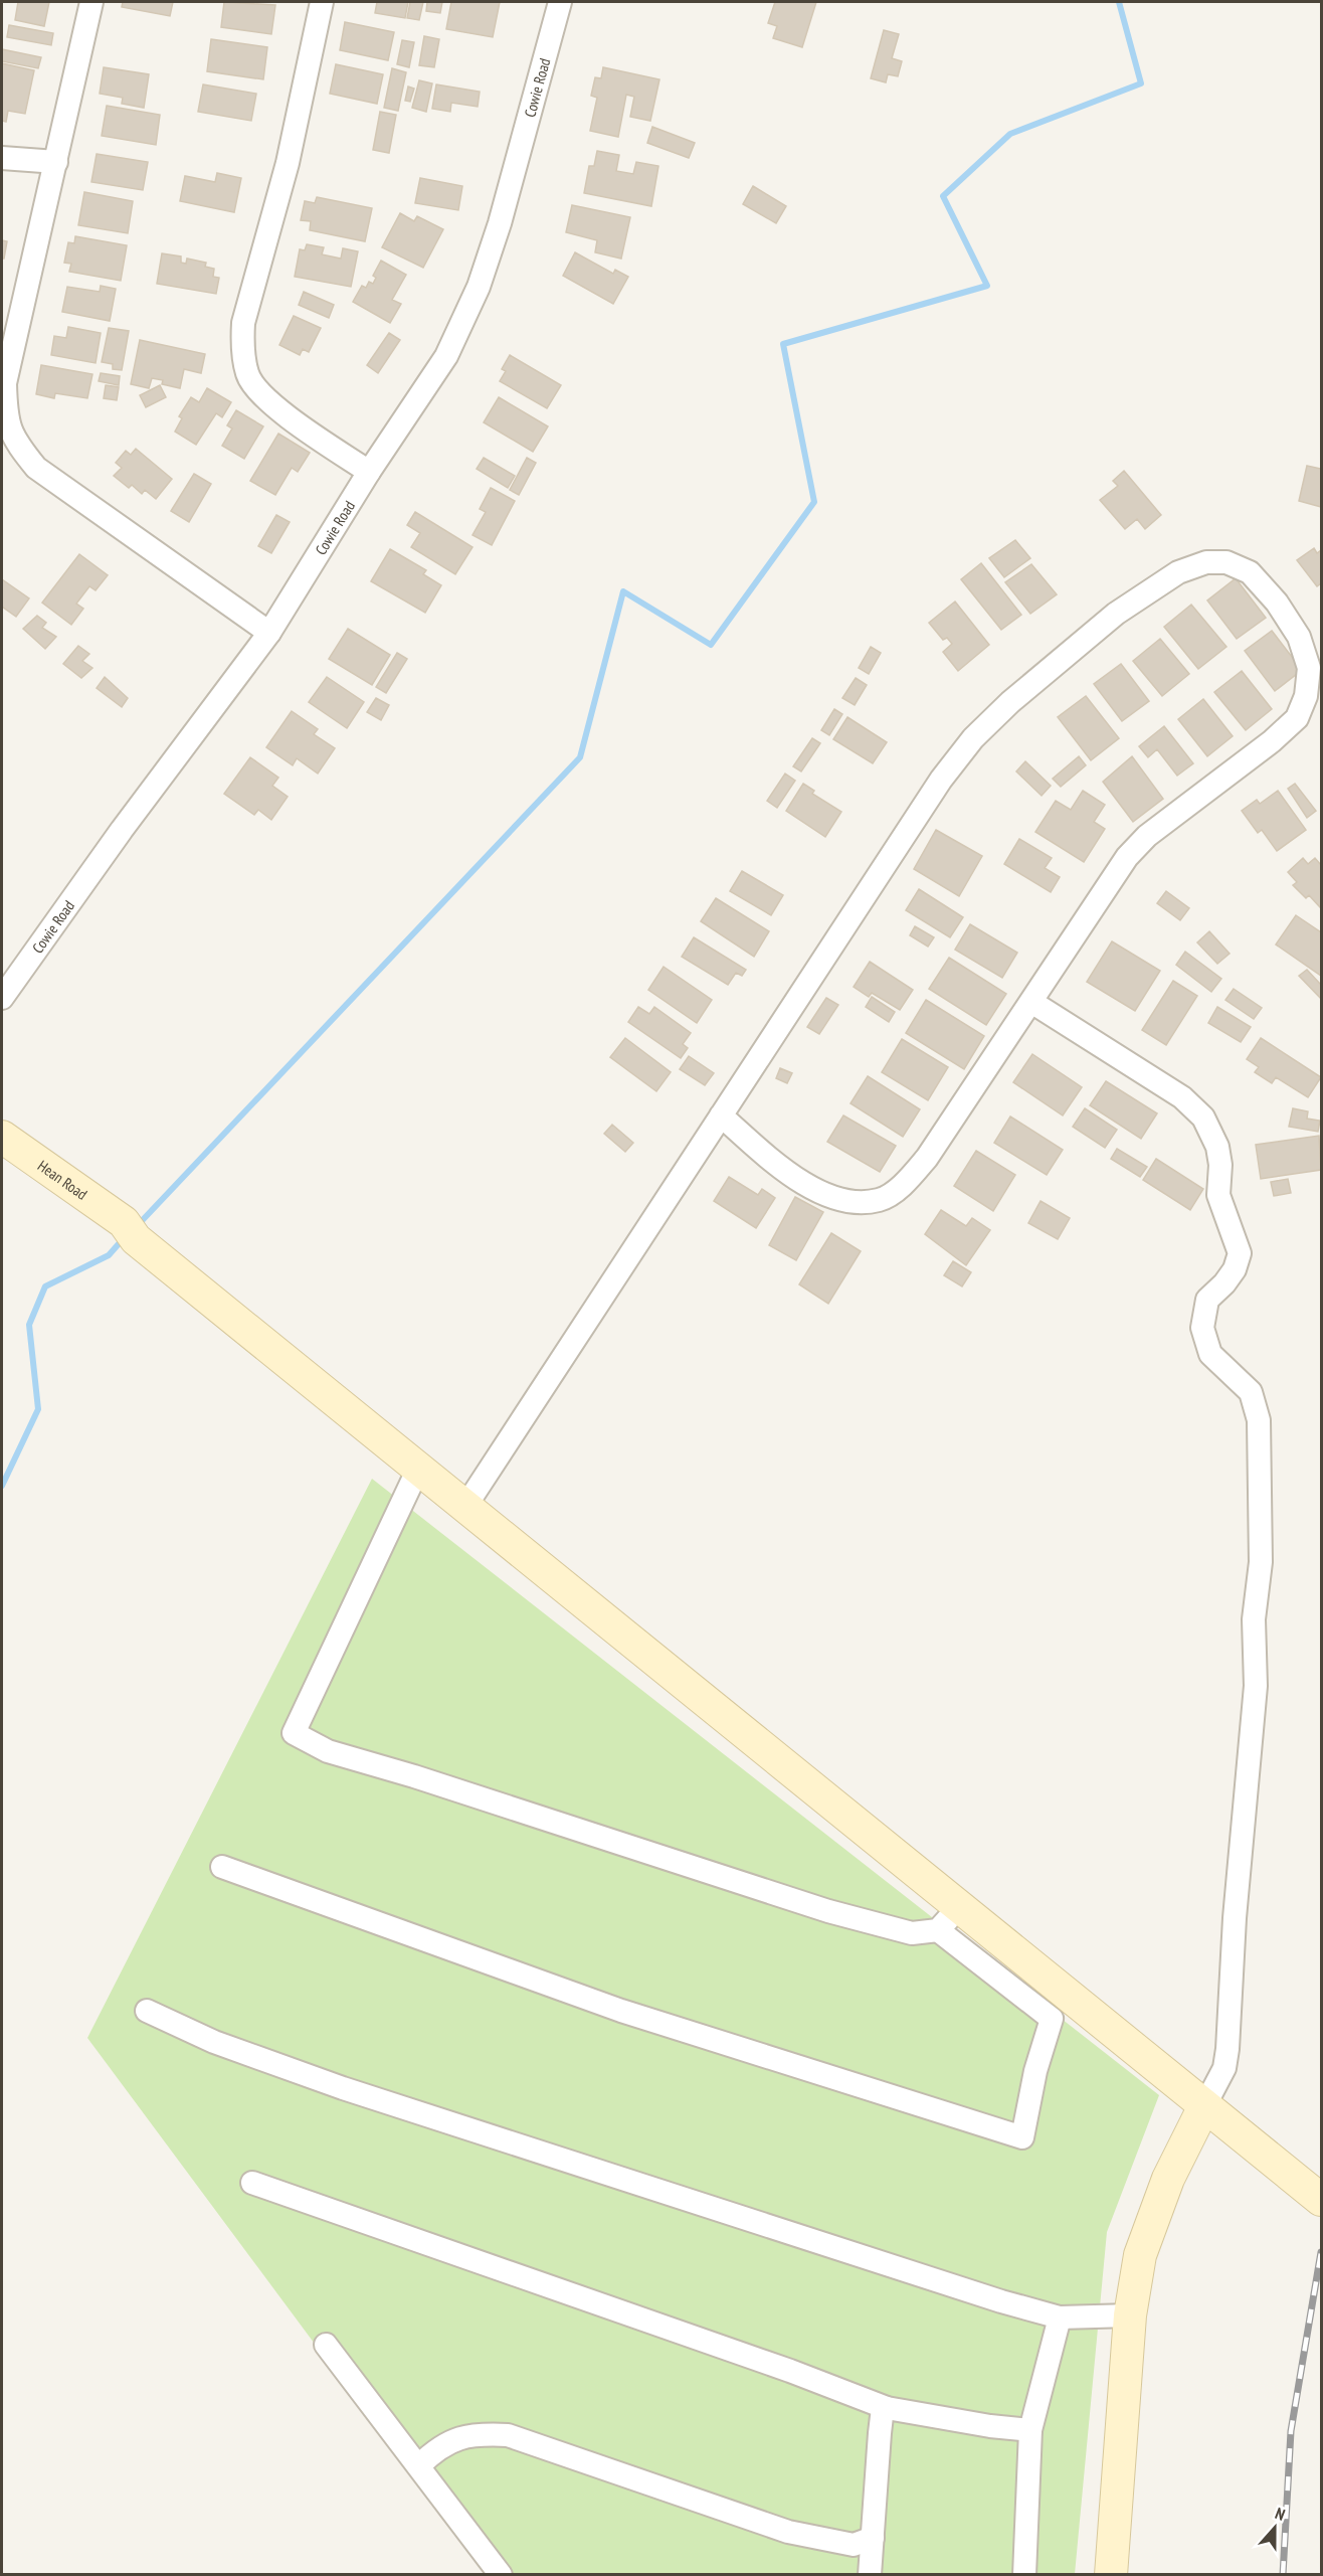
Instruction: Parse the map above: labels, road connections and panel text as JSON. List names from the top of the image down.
{
  "streets": {
    "street": ["Cowie Road", "Hean Road"]
  },
  "north": "top"
}
